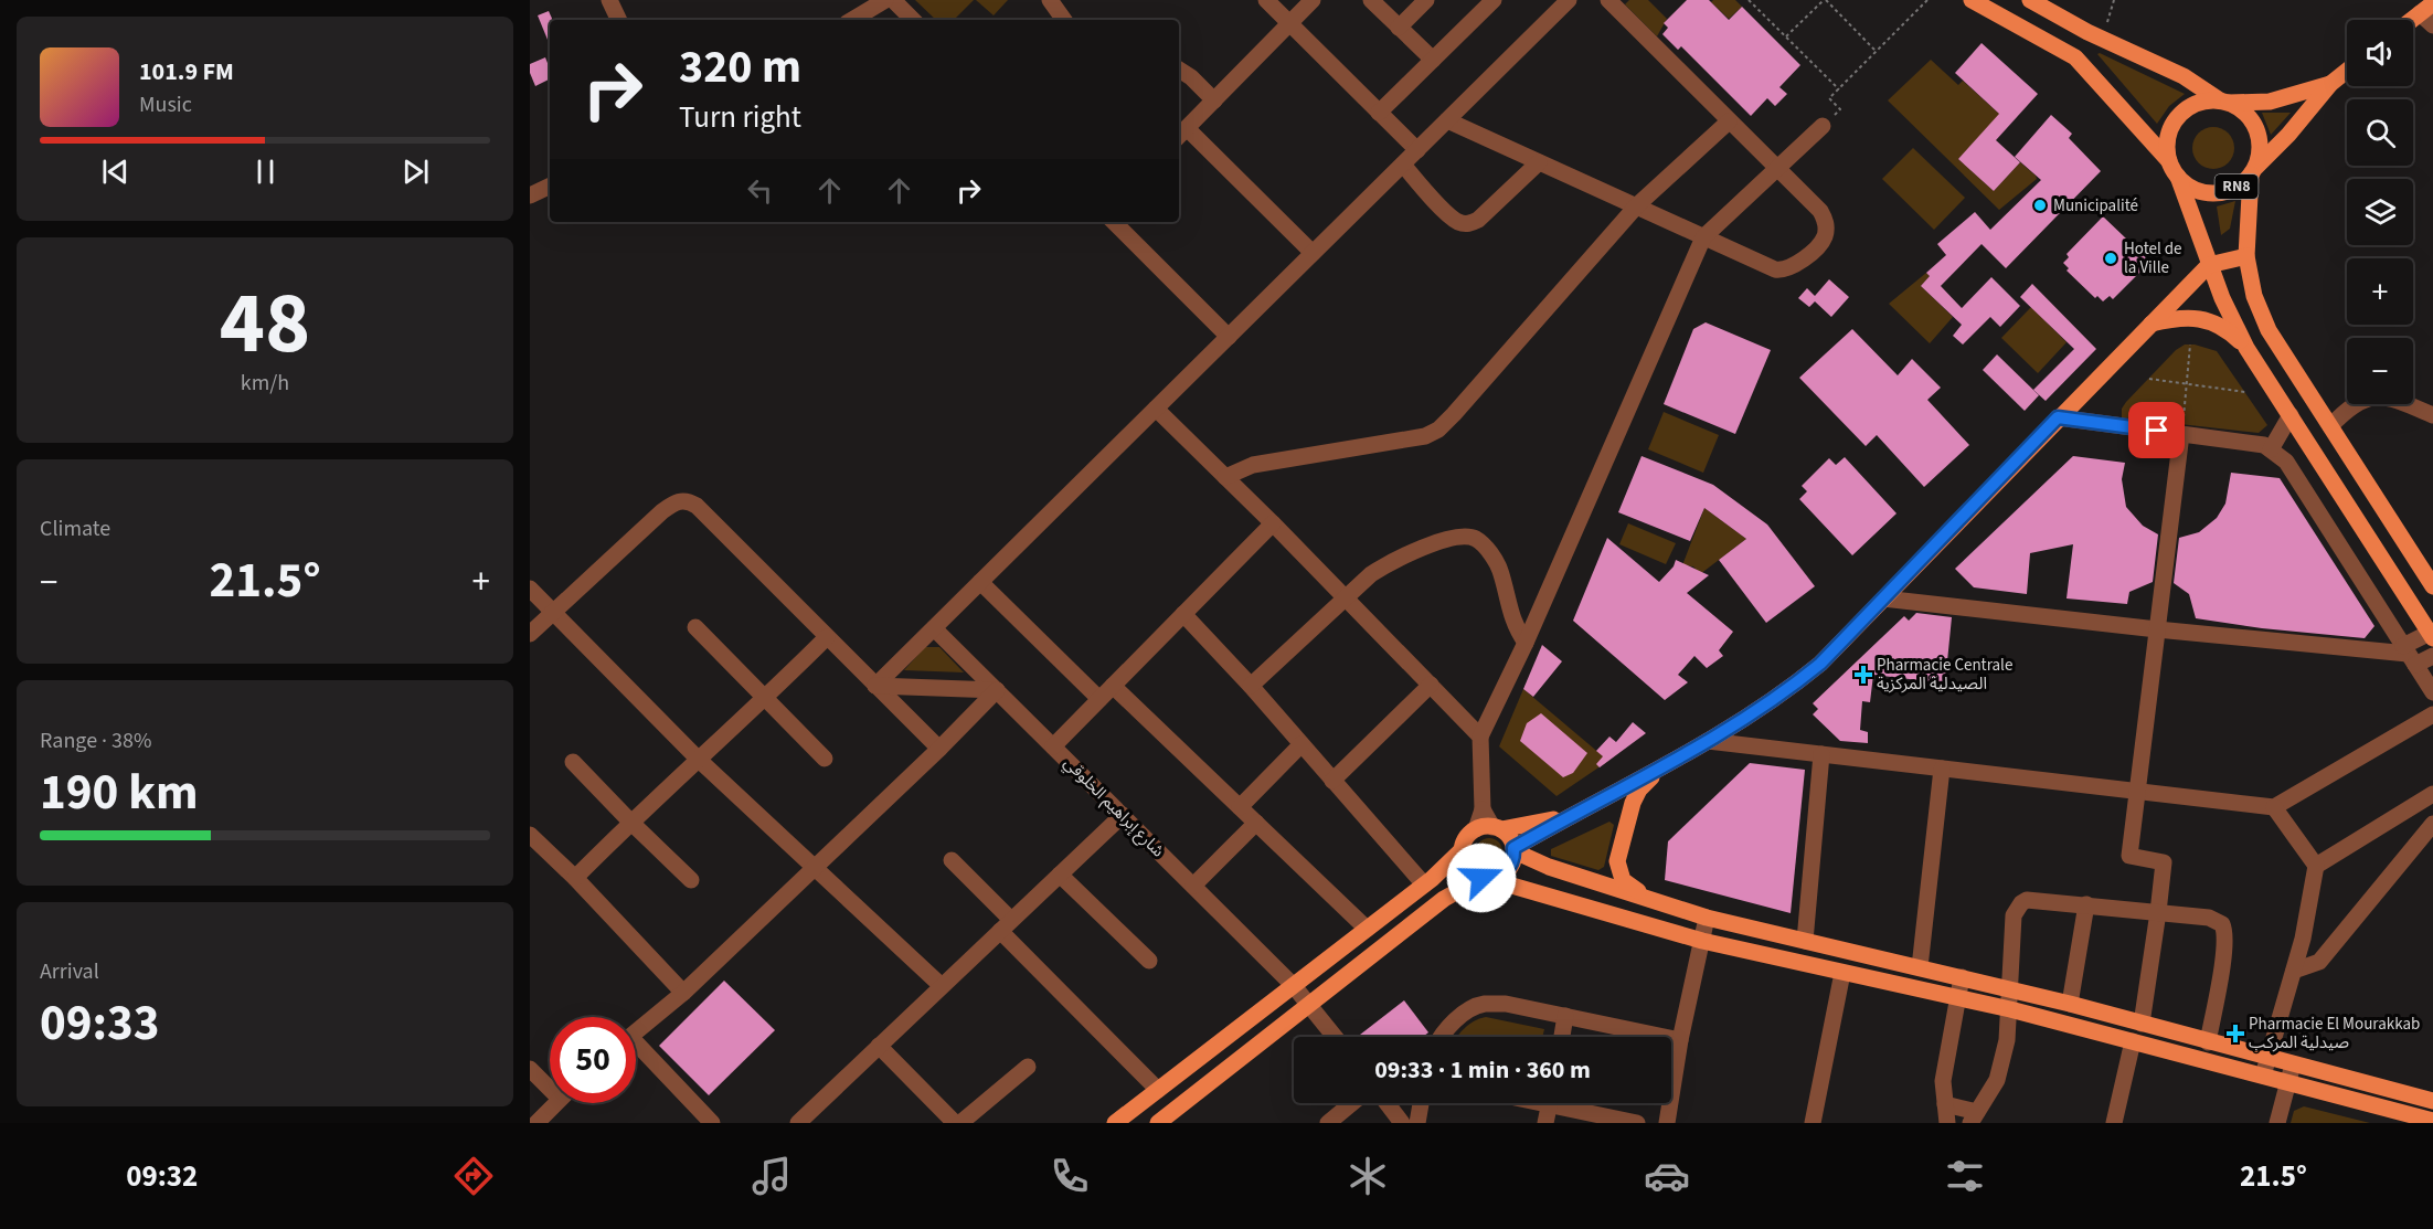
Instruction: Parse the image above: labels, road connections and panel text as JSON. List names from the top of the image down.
{
  "streets": {
    "main road": ["RN8"],
    "street": ["شارع إبراهيم الخلوقي"]
  },
  "places": {
    "other": ["Municipalité", "Hotel de la Ville"],
    "health": ["Pharmacie Centrale الصيدلية المركزية", "Pharmacie El Mourakkab صيدلية المركب"]
  },
  "page": {
    "map_buttons": ["+", "−"],
    "turn": ["320 m", "Turn right"],
    "song": ["101.9 FM", "Music"],
    "tile": [
      ["48", "km/h"],
      "Climate",
      ["Range · 38%", "190 km"],
      ["Arrival", "09:33"]
    ],
    "heat": ["−", "21.5°", "+"],
    "limit": "50",
    "trip": "09:33 · 1 min · 360 m",
    "tabs": ["09:32", "21.5°"]
  }
}
